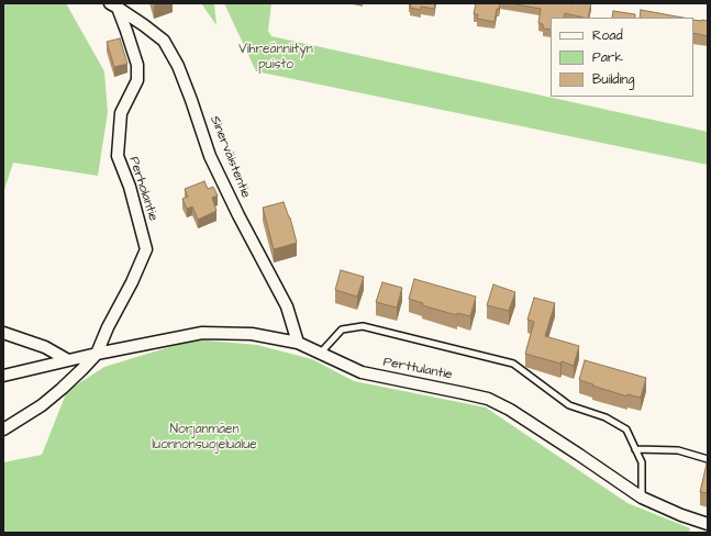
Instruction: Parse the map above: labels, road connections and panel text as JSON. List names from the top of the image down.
{
  "streets": {
    "street": ["Sinerväistentie", "Perholantie", "Perttulantie"]
  },
  "crossings": [
    ["Sinerväistentie", "Perholantie"],
    ["Sinerväistentie", "Perttulantie"],
    ["Perholantie", "Perttulantie"]
  ],
  "parks": ["Vihreänniityn puisto", "Norjanmäen luonnonsuojelualue"],
  "legend": ["Road", "Park", "Building"]
}
